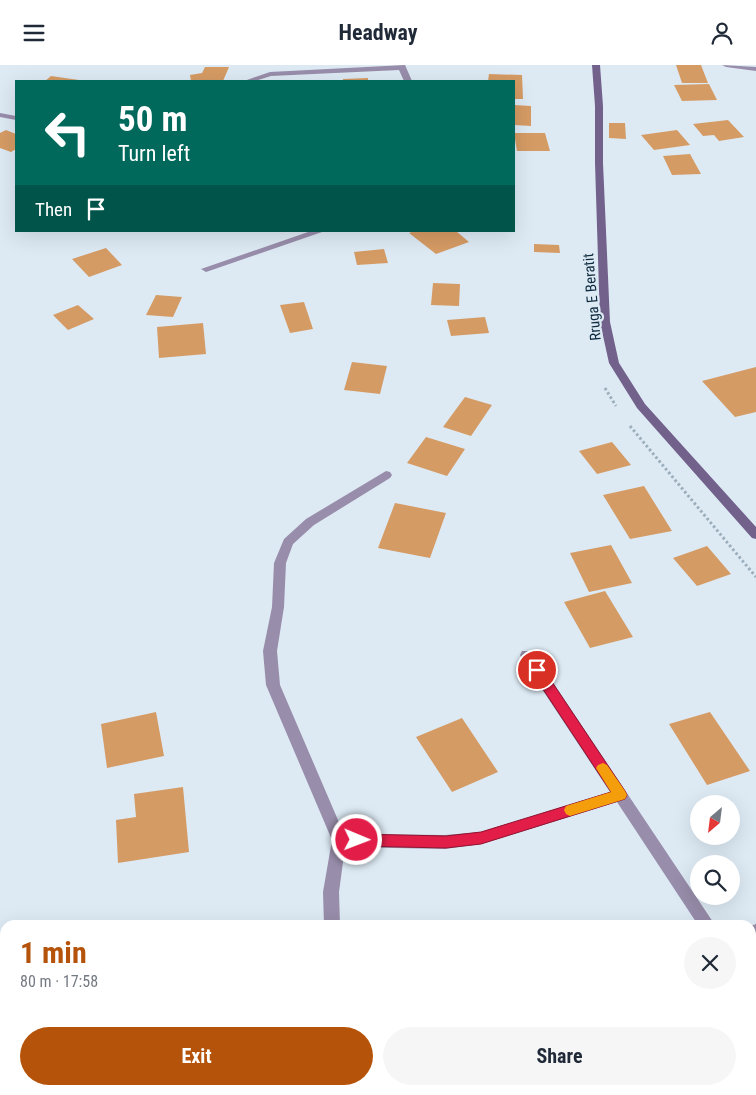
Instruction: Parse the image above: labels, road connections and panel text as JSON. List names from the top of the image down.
{
  "streets": {
    "main road": ["Rruga E Beratit"]
  },
  "north": "bottom left",
  "page": {
    "header": "Headway",
    "turn": ["50 m", "Turn left"],
    "then": "Then",
    "heading": ["1 min", "80 m · 17:58"],
    "buttons": ["Exit", "Share"]
  }
}
